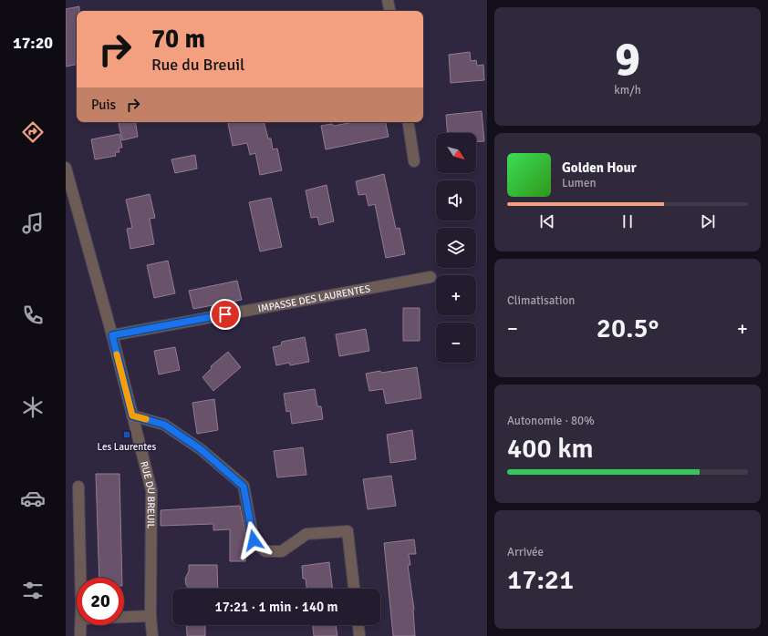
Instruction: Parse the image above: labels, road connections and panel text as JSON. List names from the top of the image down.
{
  "streets": {
    "street": ["IMPASSE DES LAURENTES", "RUE DU BREUIL"]
  },
  "crossings": [
    ["IMPASSE DES LAURENTES", "RUE DU BREUIL"]
  ],
  "places": {
    "transit": ["Les Laurentes"]
  },
  "north": "bottom right",
  "page": {
    "tabs": "17:20",
    "tile": [
      ["9", "km/h"],
      "Climatisation",
      ["Autonomie · 80%", "400 km"],
      ["Arrivée", "17:21"]
    ],
    "turn": ["70 m", "Rue du Breuil"],
    "then": "Puis",
    "map_buttons": ["+", "−"],
    "song": ["Golden Hour", "Lumen"],
    "heat": ["−", "20.5°", "+"],
    "limit": "20",
    "trip": "17:21 · 1 min · 140 m"
  }
}
